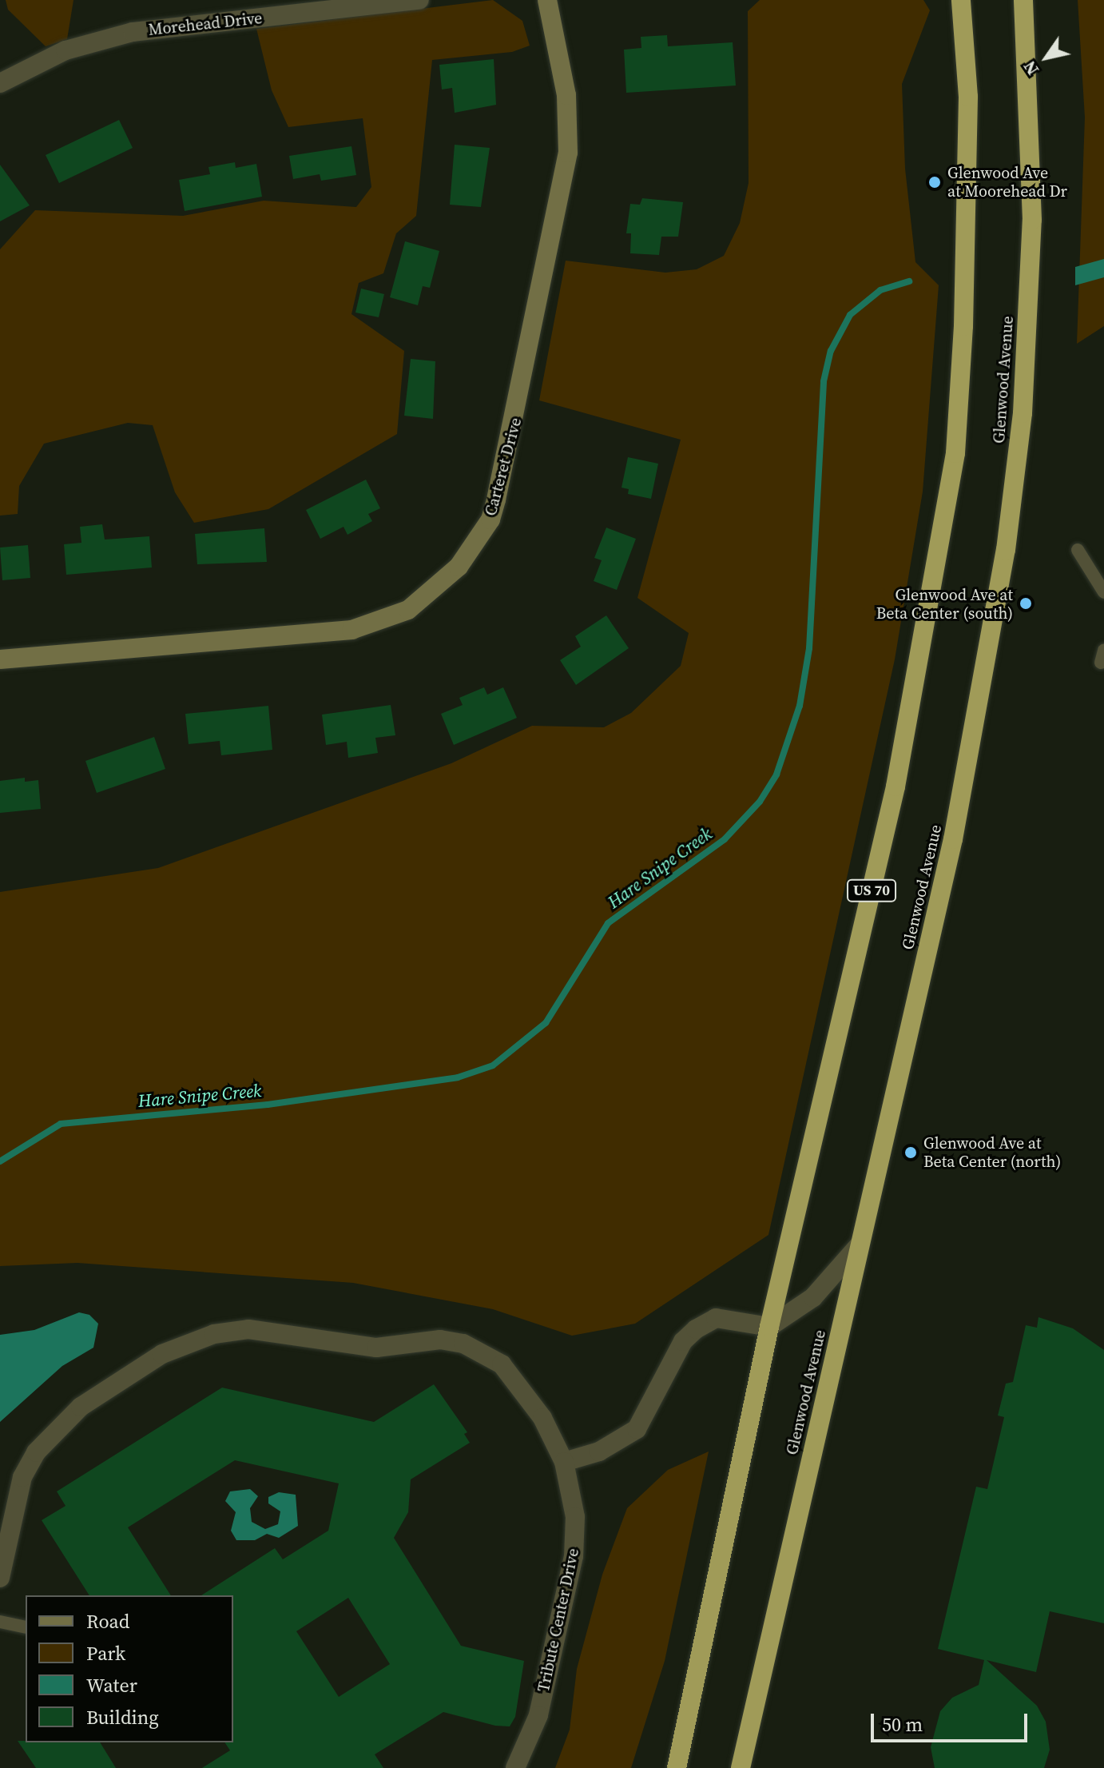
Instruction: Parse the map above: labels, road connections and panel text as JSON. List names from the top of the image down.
{
  "streets": {
    "highway": ["Glenwood Avenue", "US 70"],
    "street": ["Morehead Drive", "Carteret Drive", "Tribute Center Drive"]
  },
  "water": ["Hare Snipe Creek"],
  "places": ["Glenwood Ave at Moorehead Dr", "Glenwood Ave at Beta Center (south)", "Glenwood Ave at Beta Center (north)"],
  "legend": [
    "Road",
    "Park",
    "Water",
    "Building"
  ],
  "scale_bar": "50 m",
  "north": "bottom left"
}
